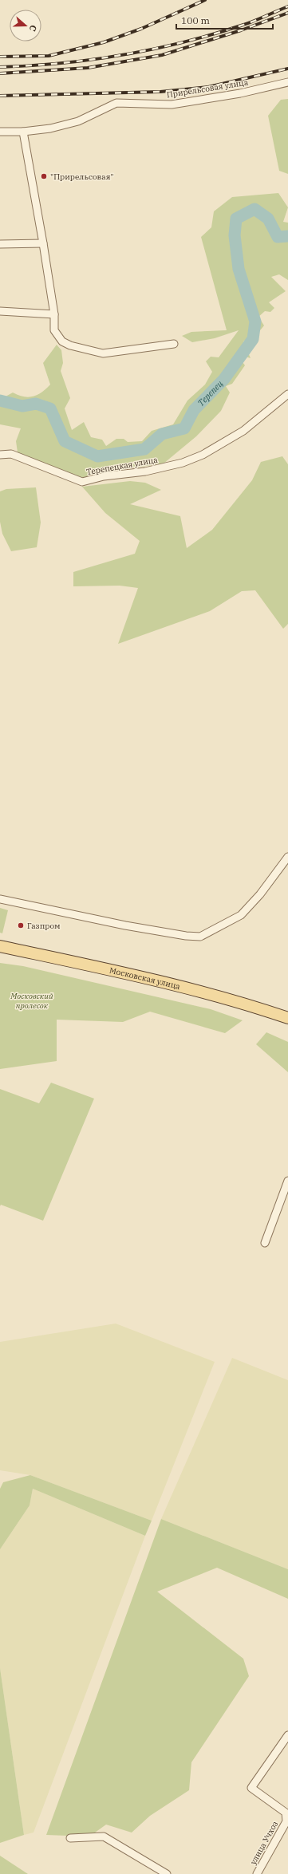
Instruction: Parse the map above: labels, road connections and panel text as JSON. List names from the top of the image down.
{
  "streets": {
    "main road": ["Московская улица"],
    "street": ["Прирельсовая улица", "Терепецкая улица", "улица Учхоз"]
  },
  "water": ["Терепец"],
  "parks": ["Московский пролесок"],
  "places": ["\"Прирельсовая\"", "Газпром"],
  "scale_bar": "100 m",
  "north": "right"
}
